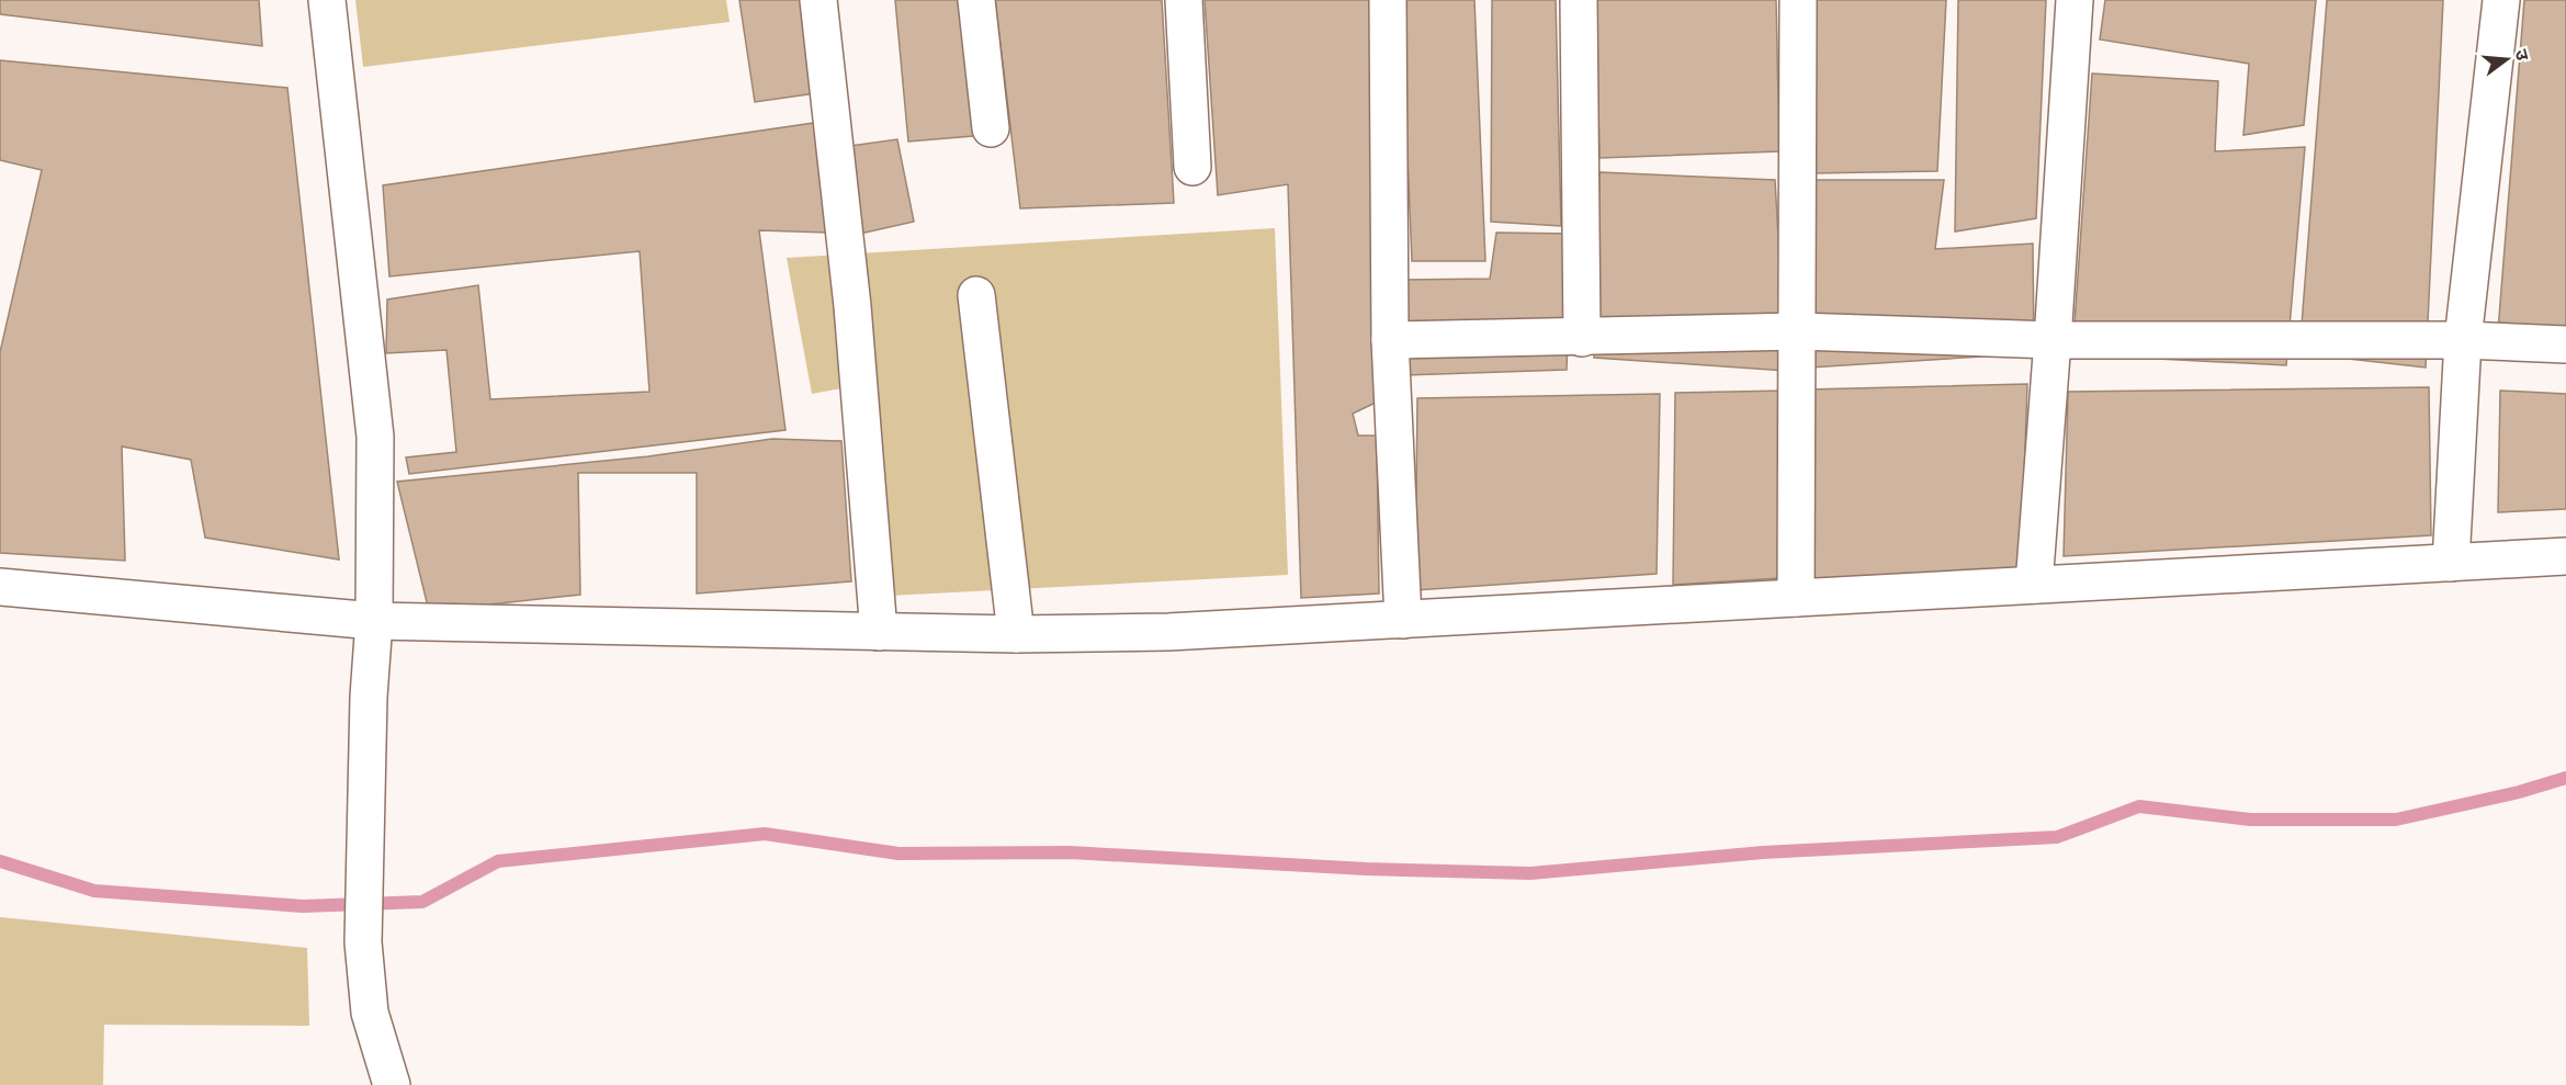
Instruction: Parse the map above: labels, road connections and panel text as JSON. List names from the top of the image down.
{
  "north": "right"
}
